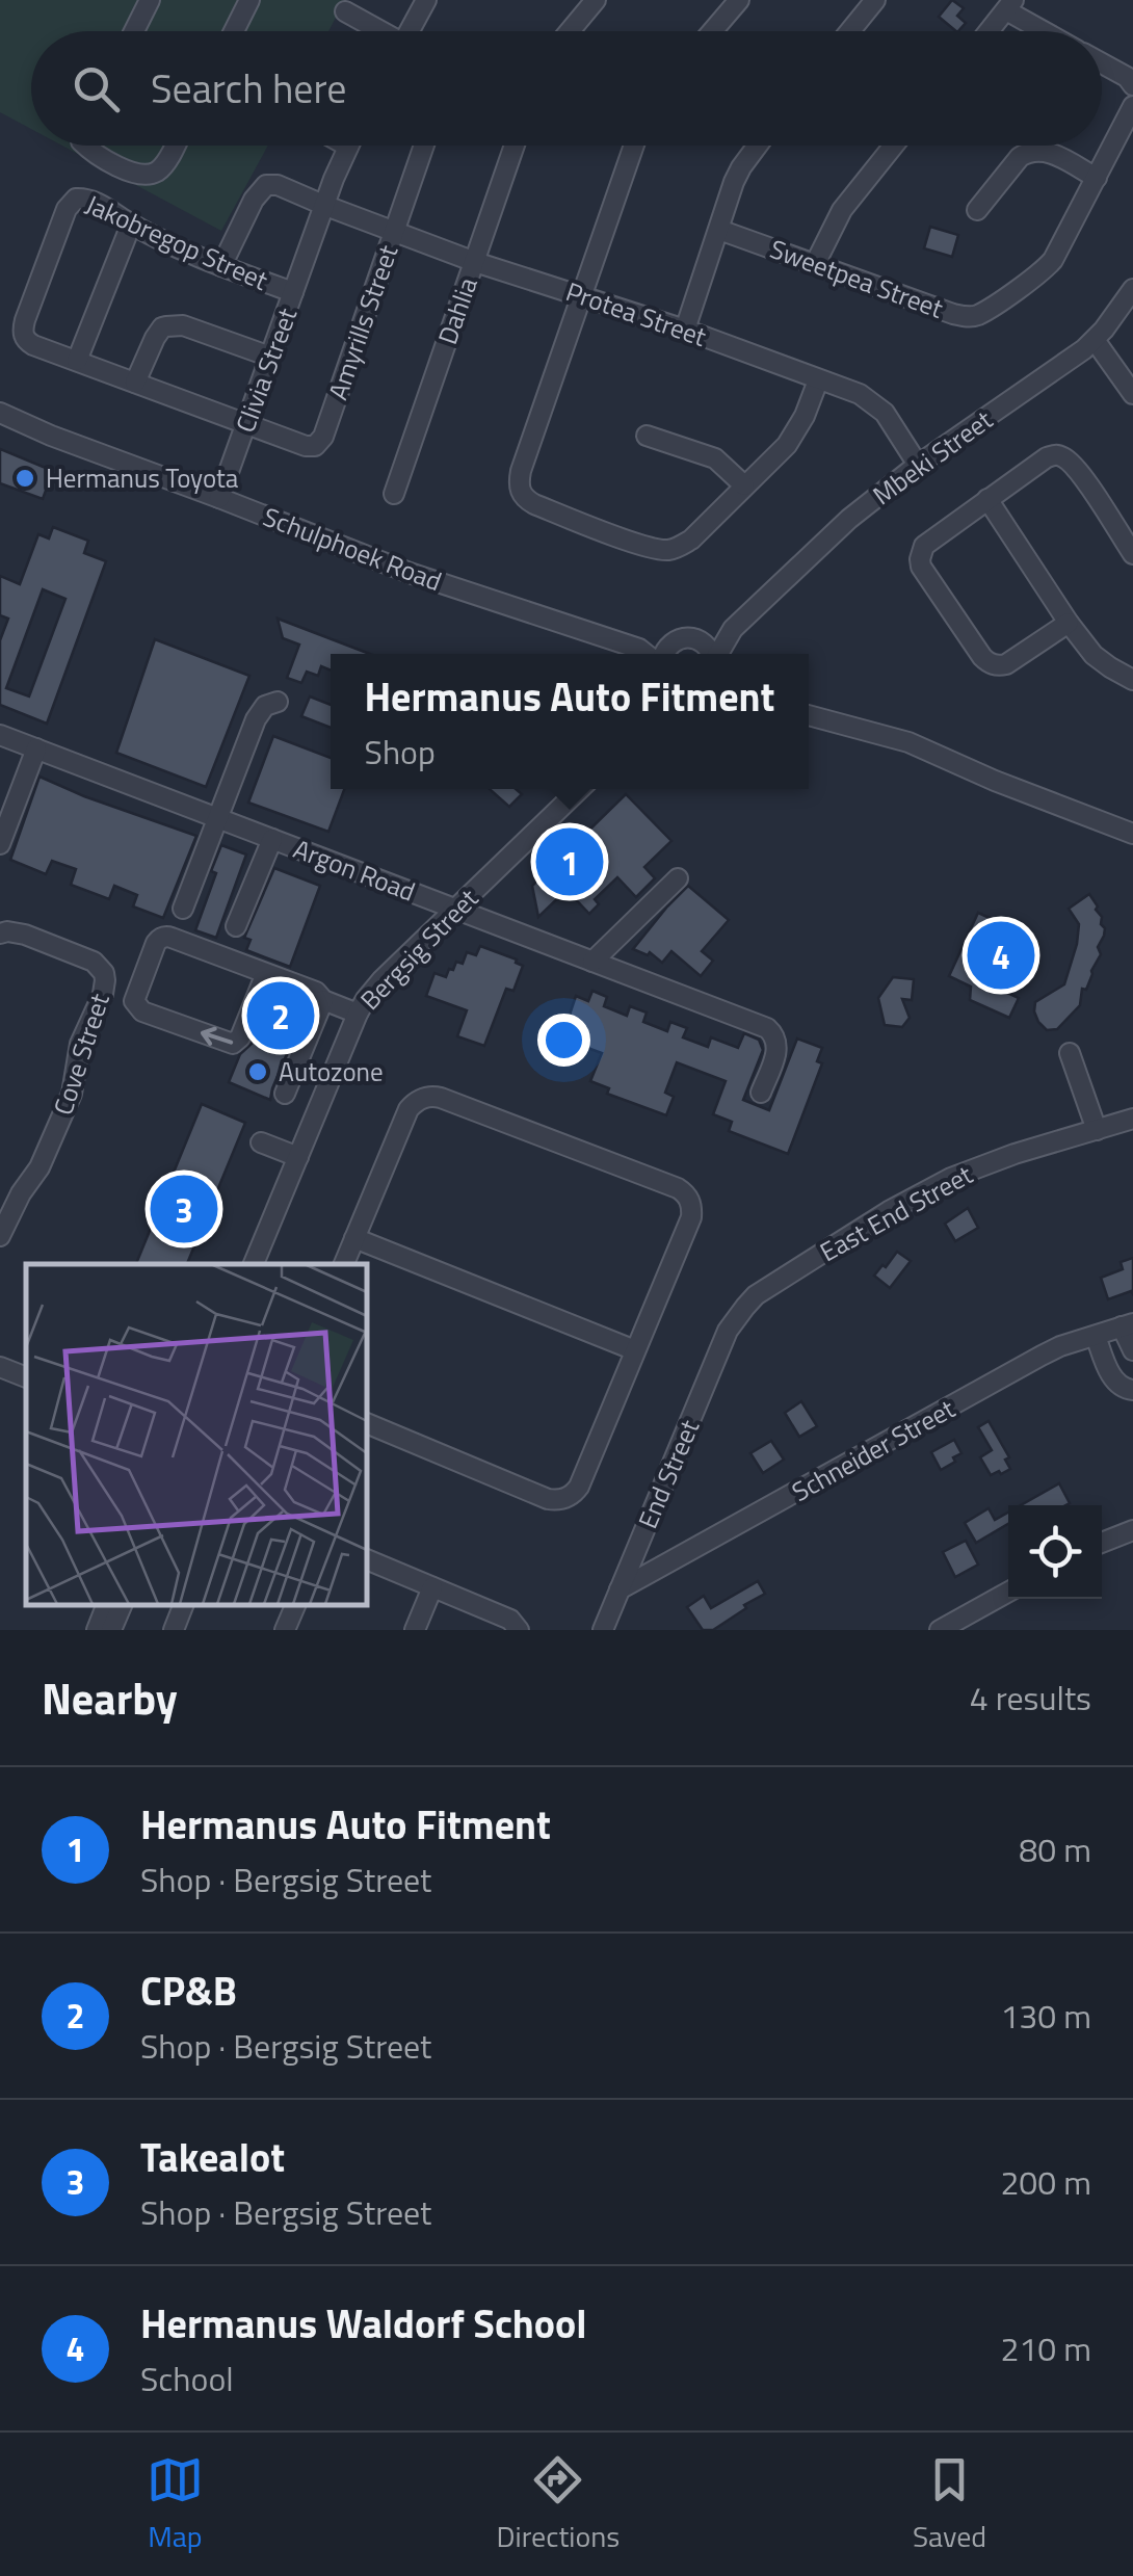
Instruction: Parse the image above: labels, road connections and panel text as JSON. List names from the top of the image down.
{
  "streets": {
    "street": [
      "Jakobregop Street",
      "Sweetpea Street",
      "Dahlia",
      "Protea Street",
      "Amyrills Street",
      "Clivia Street",
      "Mbeki Street",
      "Schulphoek Road",
      "Argon Road",
      "Bergsig Street",
      "Cove Street",
      "East End Street",
      "Schneider Street",
      "End Street"
    ]
  },
  "crossings": [
    ["Jakobregop Street", "Protea Street"],
    ["Jakobregop Street", "Amyrills Street"],
    ["Jakobregop Street", "Clivia Street"],
    ["Dahlia", "Protea Street"],
    ["Protea Street", "Amyrills Street"],
    ["Protea Street", "Clivia Street"],
    ["Protea Street", "Mbeki Street"],
    ["Amyrills Street", "Clivia Street"],
    ["Clivia Street", "Schulphoek Road"],
    ["Argon Road", "Bergsig Street"],
    ["East End Street", "End Street"],
    ["Schneider Street", "End Street"]
  ],
  "places": ["Hermanus Toyota", "Autozone"],
  "page": {
    "search": "Search here",
    "popup": ["Hermanus Auto Fitment", "Shop"],
    "pins": [
      "1",
      "4",
      "2",
      "3"
    ],
    "heading": ["Nearby", "4 results"],
    "list": [
      {
        "mark": "1",
        "name": "Hermanus Auto Fitment",
        "note": "Shop · Bergsig Street",
        "value": "80 m"
      },
      {
        "mark": "2",
        "name": "CP&B",
        "note": "Shop · Bergsig Street",
        "value": "130 m"
      },
      {
        "mark": "3",
        "name": "Takealot",
        "note": "Shop · Bergsig Street",
        "value": "200 m"
      },
      {
        "mark": "4",
        "name": "Hermanus Waldorf School",
        "note": "School",
        "value": "210 m"
      }
    ],
    "nav": ["Map", "Directions", "Saved"]
  }
}
